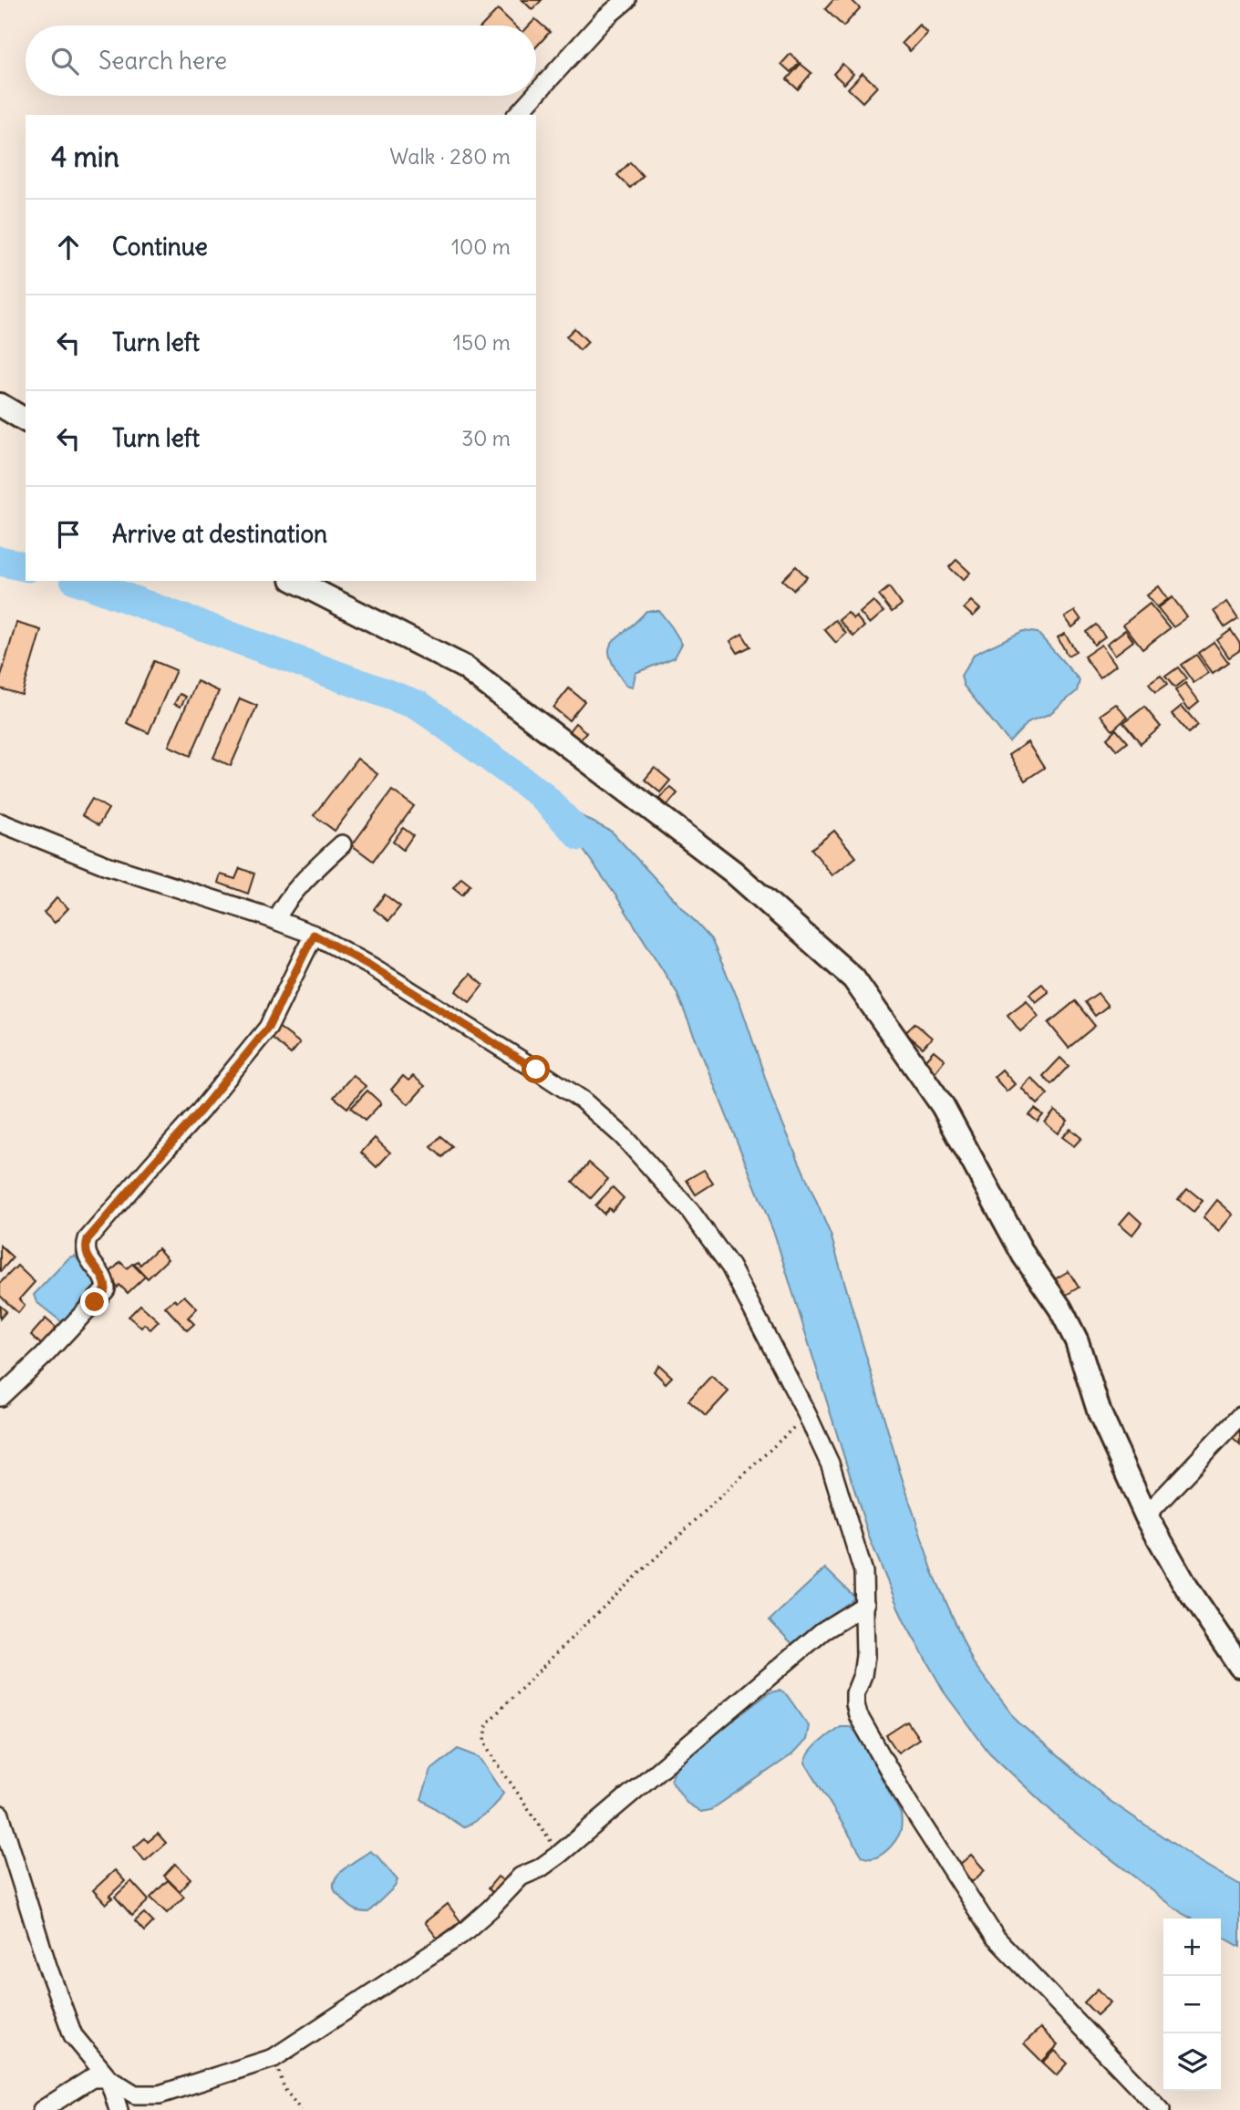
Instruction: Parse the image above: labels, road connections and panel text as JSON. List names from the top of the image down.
{
  "page": {
    "search": "Search here",
    "heading": ["4 min", "Walk · 280 m"],
    "list": [
      ["Continue", "100 m"],
      ["Turn left", "150 m"],
      ["Turn left", "30 m"],
      "Arrive at destination"
    ],
    "map_buttons": ["+", "−"]
  }
}
